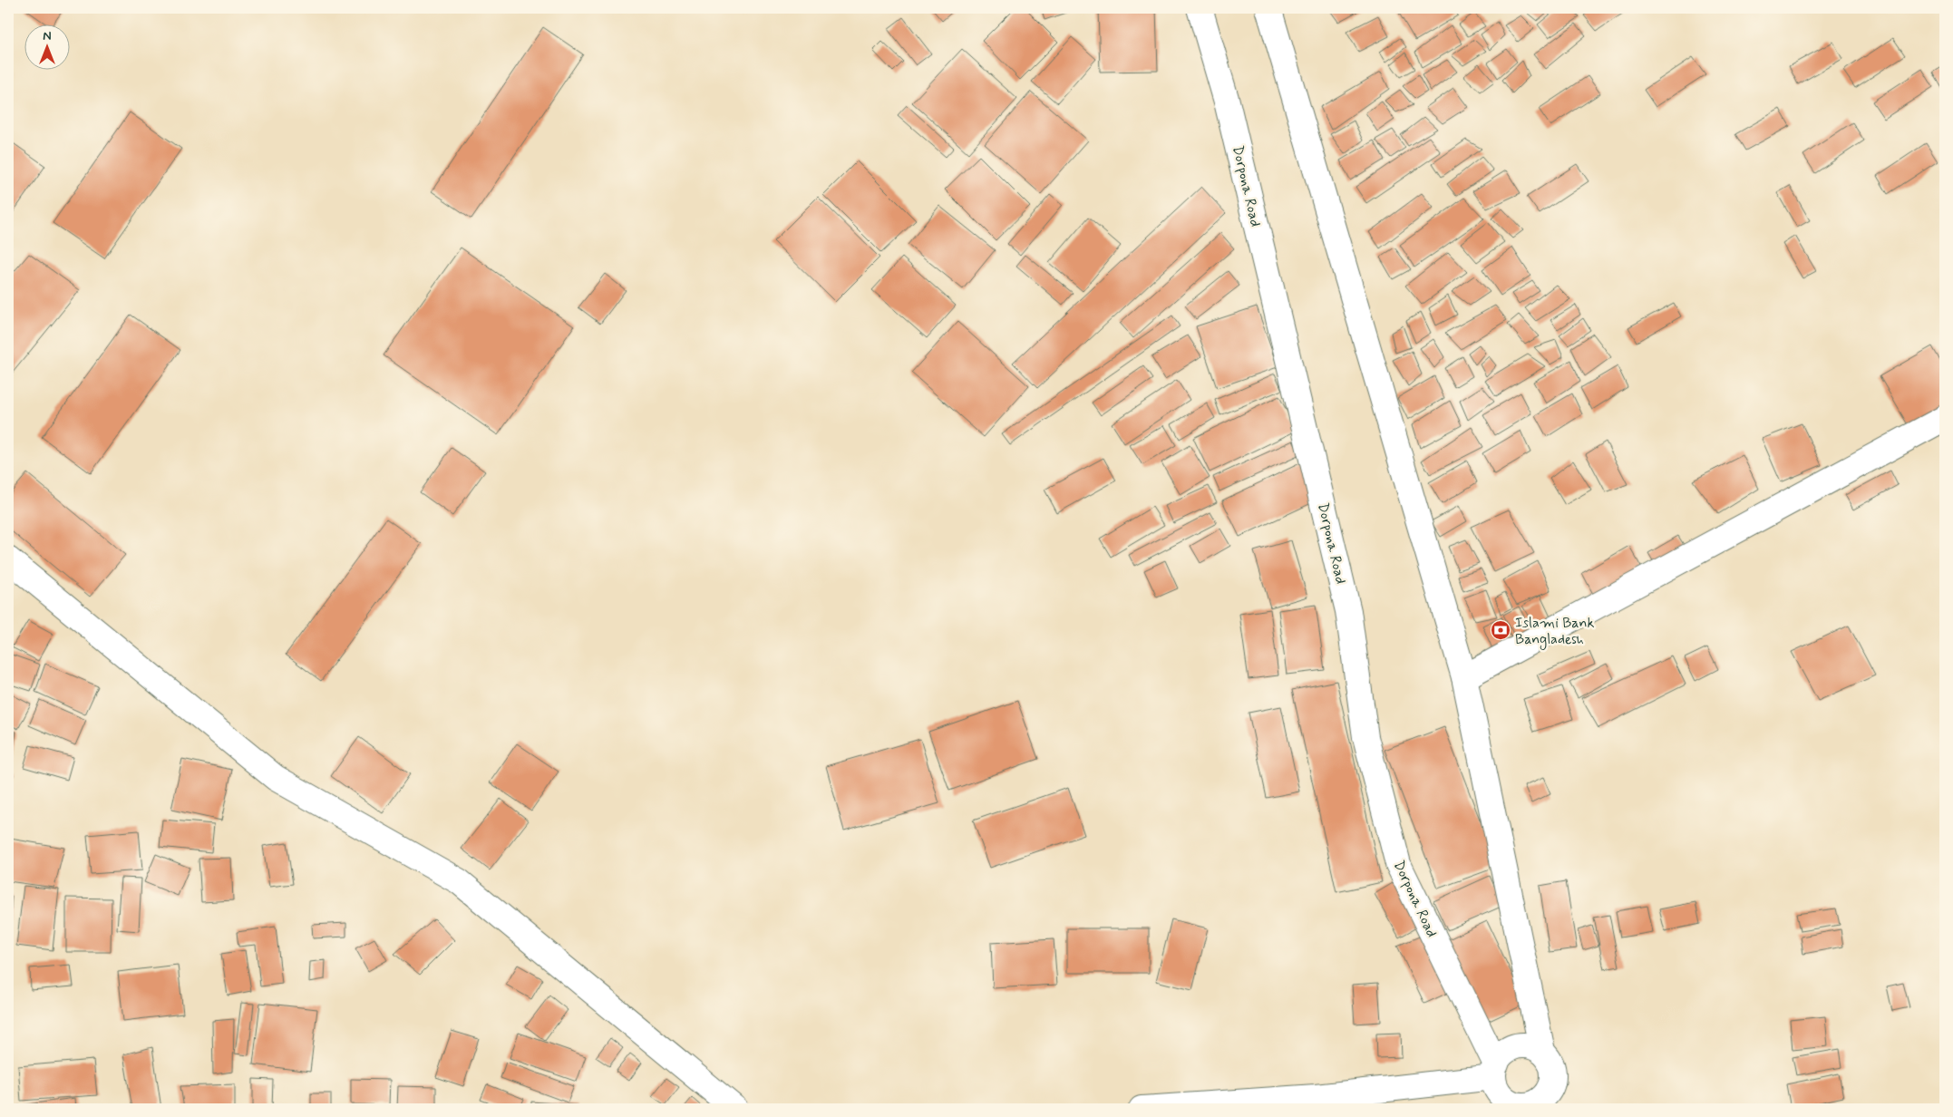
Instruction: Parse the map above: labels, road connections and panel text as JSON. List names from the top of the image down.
{
  "streets": {
    "street": ["Dorpona Road"]
  },
  "places": {
    "bank": ["Islami Bank Bangladesh"]
  },
  "north": "top"
}
